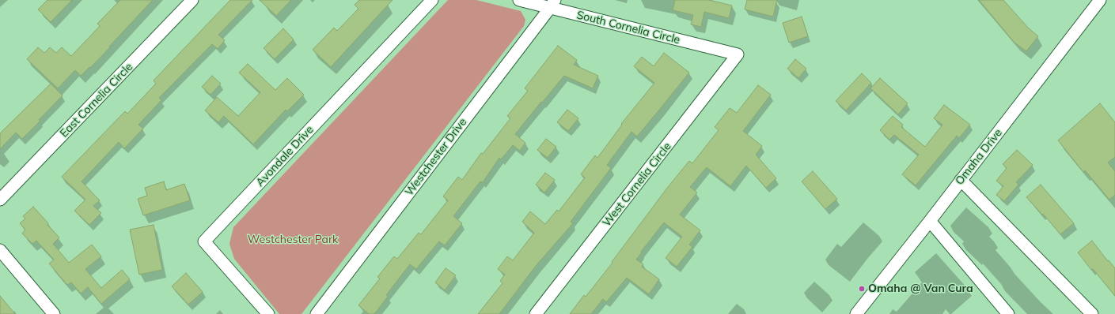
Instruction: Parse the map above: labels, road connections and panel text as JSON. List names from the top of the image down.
{
  "streets": {
    "street": [
      "South Cornelia Circle",
      "East Cornelia Circle",
      "Avondale Drive",
      "Westchester Drive",
      "Omaha Drive",
      "West Cornelia Circle"
    ]
  },
  "crossings": [
    ["South Cornelia Circle", "Westchester Drive"],
    ["South Cornelia Circle", "West Cornelia Circle"]
  ],
  "parks": ["Westchester Park"],
  "places": ["Omaha @ Van Cura"]
}
